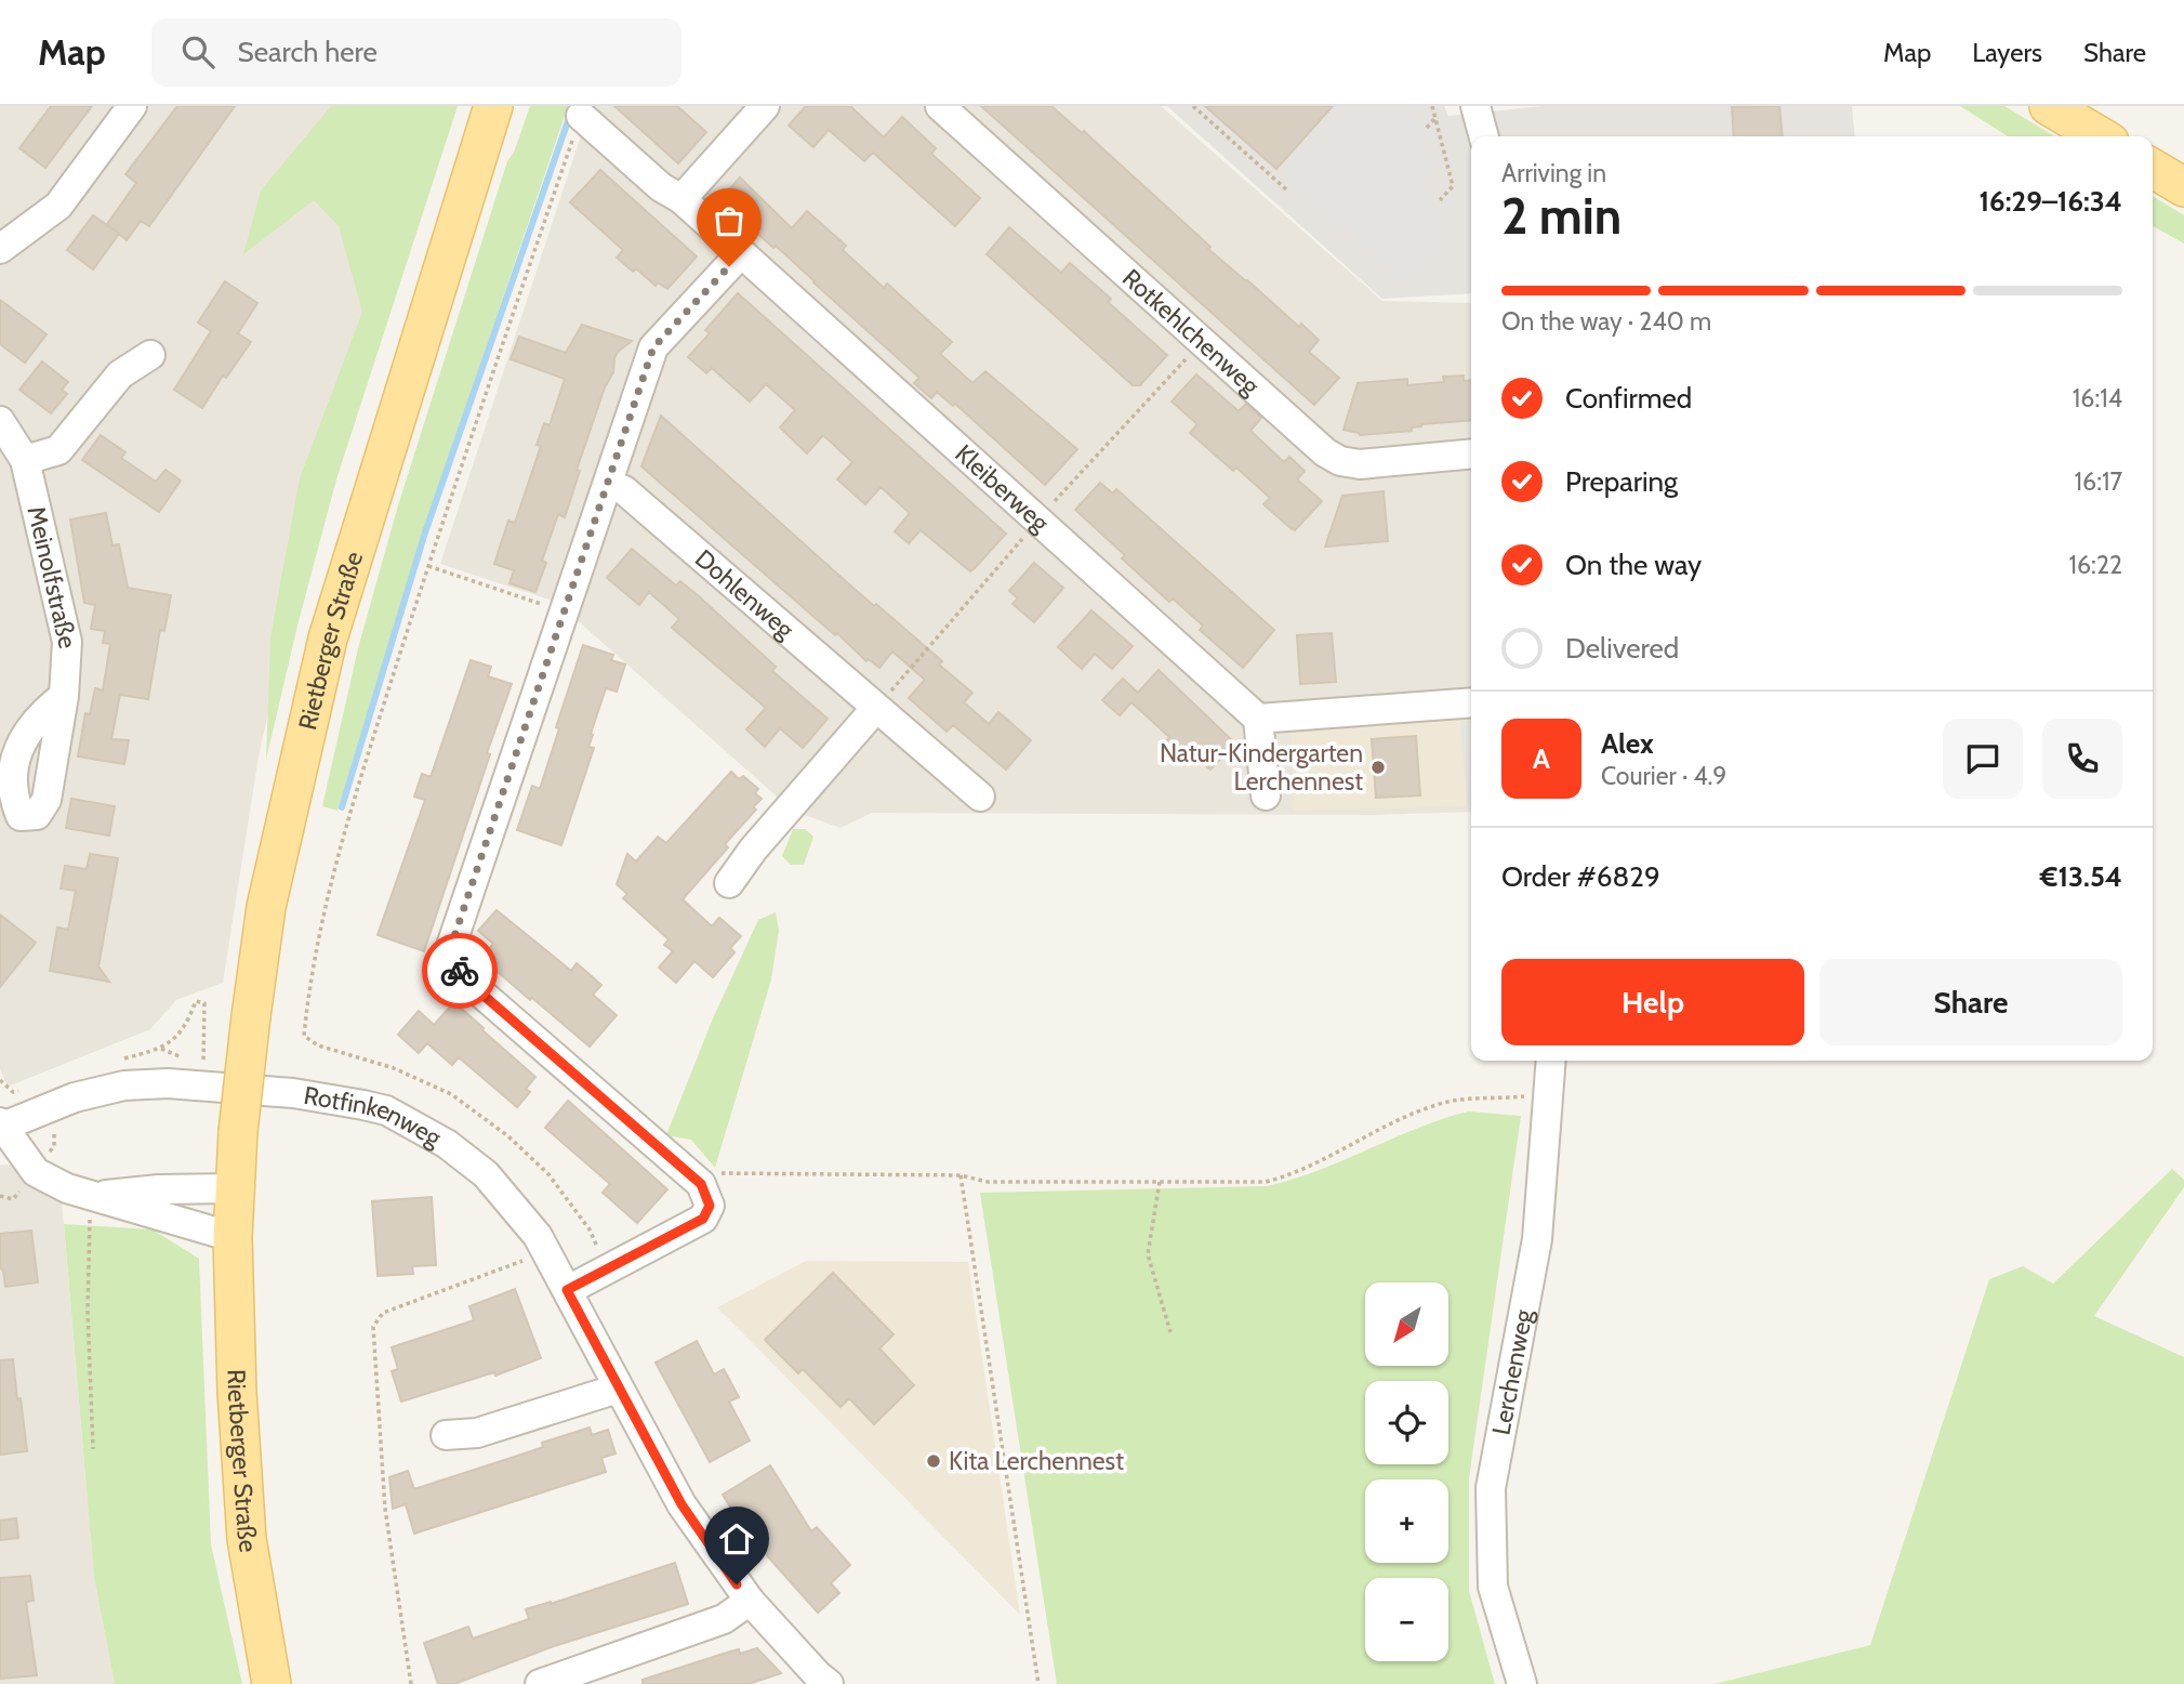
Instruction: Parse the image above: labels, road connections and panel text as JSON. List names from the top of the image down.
{
  "streets": {
    "main road": ["Rietberger Straße"],
    "street": [
      "Rotkehlchenweg",
      "Kleiberweg",
      "Meinolfstraße",
      "Dohlenweg",
      "Rotfinkenweg",
      "Lerchenweg"
    ]
  },
  "places": ["Natur-Kindergarten Lerchennest", "Kita Lerchennest"],
  "north": "bottom left",
  "page": {
    "header": "Map",
    "search": "Search here",
    "nav": ["Map", "Layers", "Share"],
    "heading": ["2 min", "Arriving in", "16:29–16:34"],
    "panel": [
      "Alex",
      "Courier · 4.9",
      "Order #6829",
      "€13.54"
    ],
    "bar": "On the way · 240 m",
    "list": [
      ["Confirmed", "16:14"],
      ["Preparing", "16:17"],
      ["On the way", "16:22"],
      "Delivered"
    ],
    "round": "A",
    "buttons": ["Help", "Share"],
    "map_buttons": ["+", "−"]
  }
}
